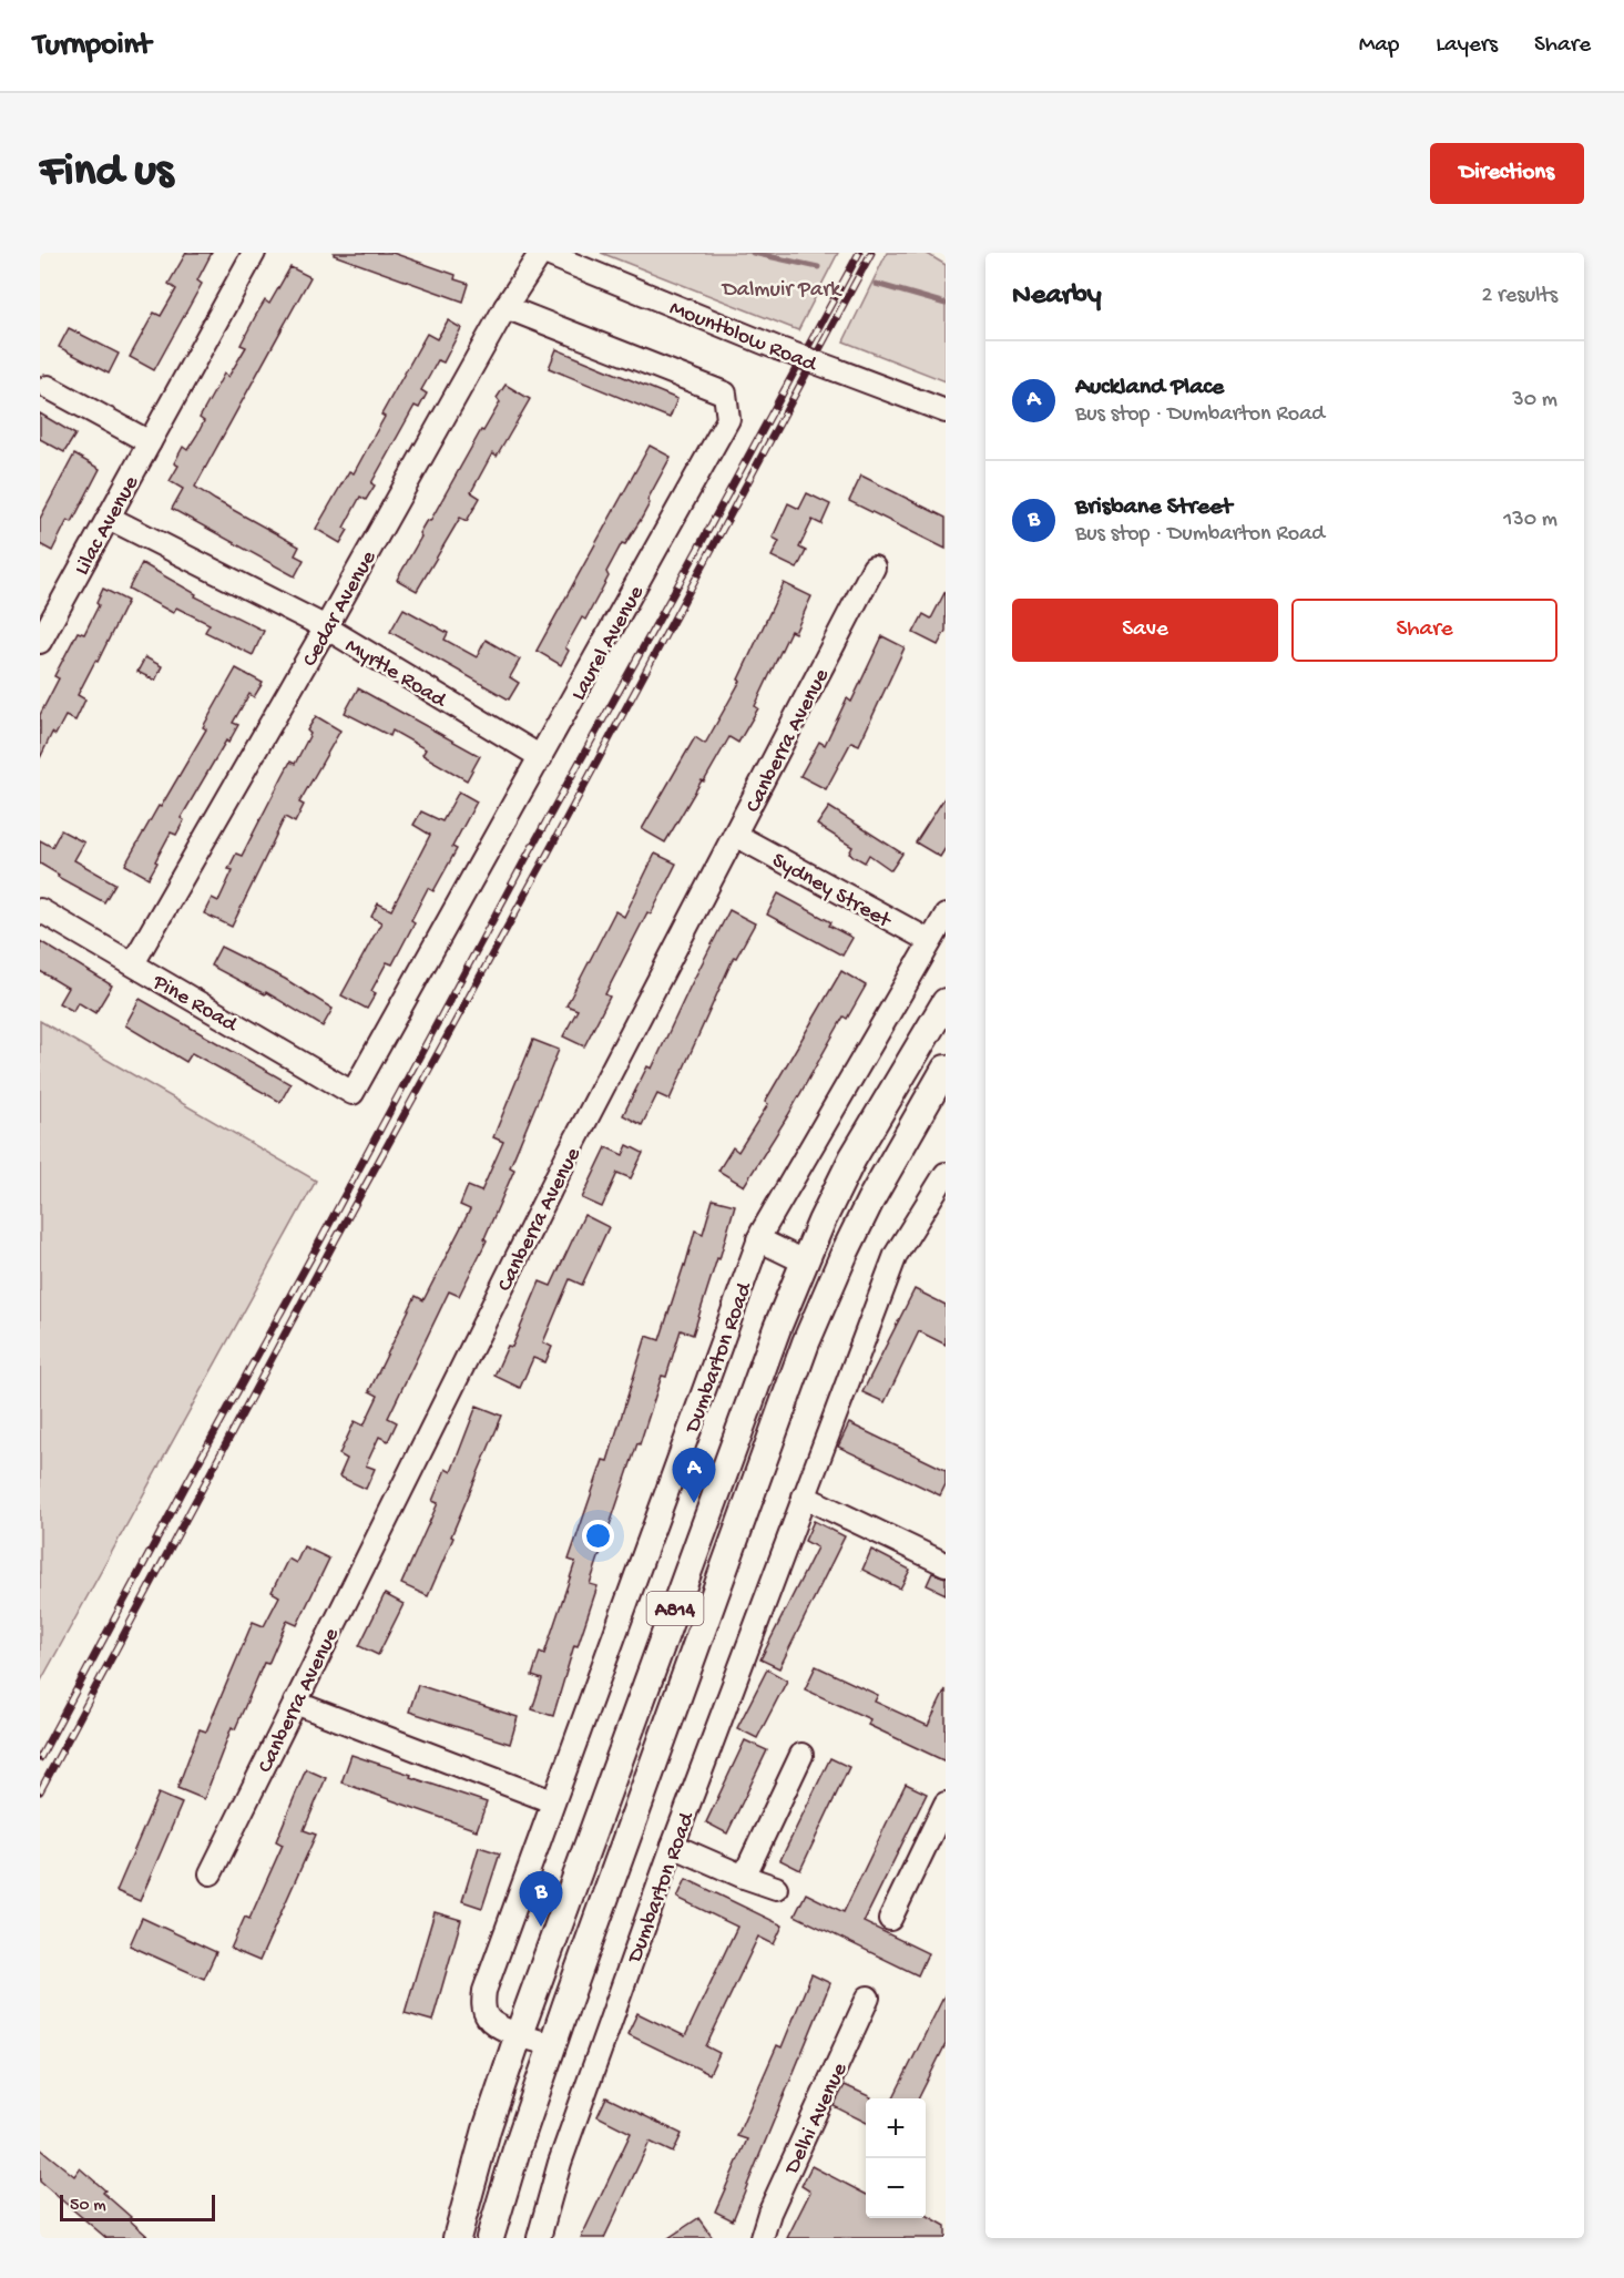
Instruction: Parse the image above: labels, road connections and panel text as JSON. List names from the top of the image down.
{
  "streets": {
    "main road": ["A814"],
    "street": [
      "Mountblow Road",
      "Lilac Avenue",
      "Cedar Avenue",
      "Laurel Avenue",
      "Myrtle Road",
      "Canberra Avenue",
      "Sydney Street",
      "Pine Road",
      "Dumbarton Road",
      "Delhi Avenue"
    ]
  },
  "crossings": [
    ["Mountblow Road", "Cedar Avenue"],
    ["Lilac Avenue", "Myrtle Road"],
    ["Cedar Avenue", "Laurel Avenue"],
    ["Cedar Avenue", "Myrtle Road"],
    ["Cedar Avenue", "Pine Road"],
    ["Laurel Avenue", "Myrtle Road"],
    ["Laurel Avenue", "Pine Road"],
    ["Canberra Avenue", "Sydney Street"],
    ["Sydney Street", "Dumbarton Road"],
    ["Dumbarton Road", "A814"]
  ],
  "parks": ["Dalmuir Park"],
  "scale_bar": "50 m",
  "page": {
    "header": "Turnpoint",
    "nav": ["Map", "Layers", "Share"],
    "buttons": [
      "Directions",
      ["Save", "Share"]
    ],
    "title": "Find us",
    "heading": ["Nearby", "2 results"],
    "list": [
      {
        "mark": "A",
        "name": "Auckland Place",
        "note": "Bus stop · Dumbarton Road",
        "value": "30 m"
      },
      {
        "mark": "B",
        "name": "Brisbane Street",
        "note": "Bus stop · Dumbarton Road",
        "value": "130 m"
      }
    ],
    "pins": ["A", "B"],
    "map_buttons": ["+", "−"],
    "scale": "50 m"
  }
}
